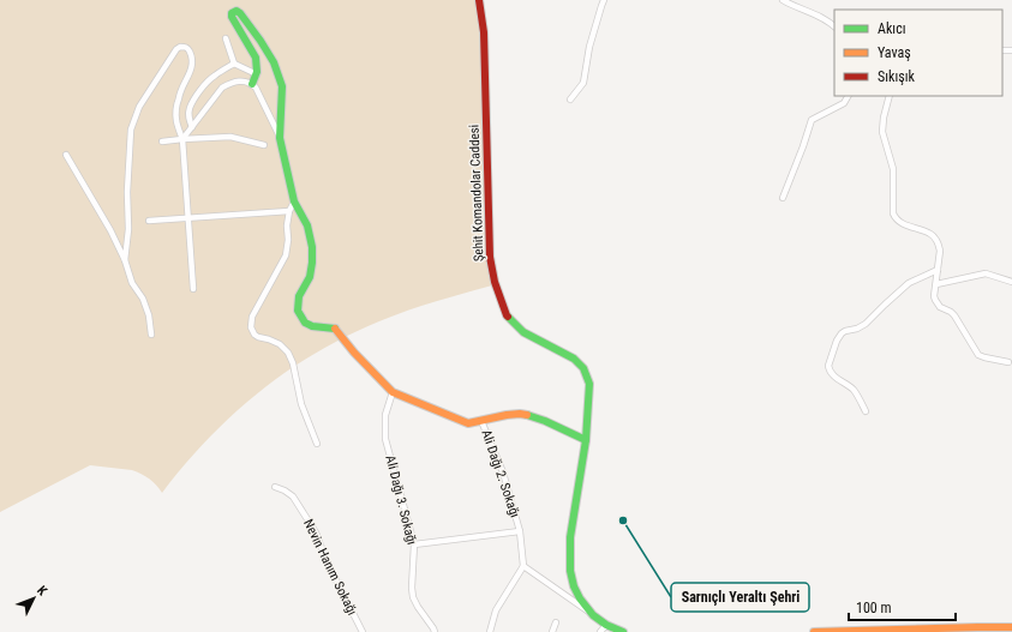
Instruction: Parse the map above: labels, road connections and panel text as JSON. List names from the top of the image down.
{
  "streets": {
    "main road": ["Şehit Komandolar Caddesi"],
    "street": ["Ali Dağı 2. Sokağı", "Ali Dağı 3. Sokağı", "Nevin Hanım Sokağı"]
  },
  "places": ["Sarnıçlı Yeraltı Şehri"],
  "legend": ["Akıcı", "Yavaş", "Sıkışık"],
  "scale_bar": "100 m",
  "north": "top right"
}
